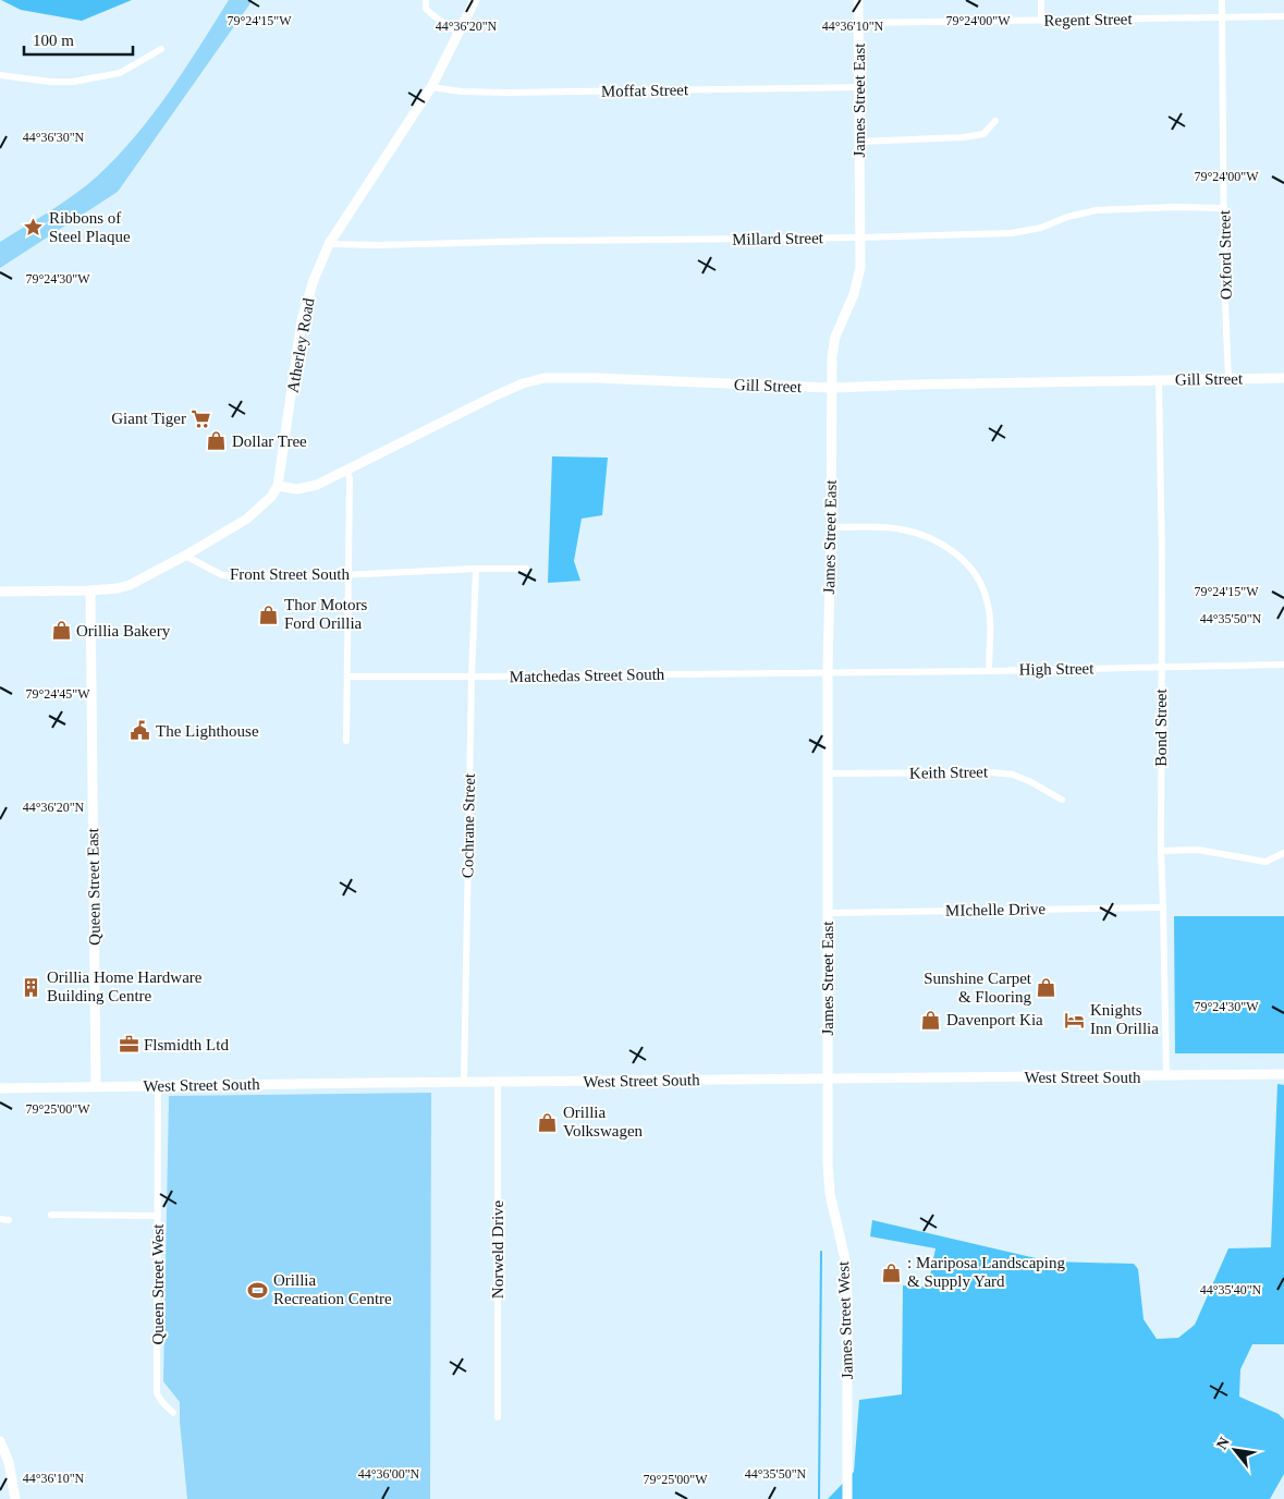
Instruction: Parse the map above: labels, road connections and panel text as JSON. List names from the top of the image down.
{
  "streets": {
    "street": [
      "Regent Street",
      "Moffat Street",
      "James Street East",
      "Millard Street",
      "Oxford Street",
      "Atherley Road",
      "Gill Street",
      "Front Street South",
      "High Street",
      "Matchedas Street South",
      "Bond Street",
      "Keith Street",
      "Cochrane Street",
      "Queen Street East",
      "MIchelle Drive",
      "West Street South",
      "Norweld Drive",
      "Queen Street West",
      "James Street West"
    ]
  },
  "crossings": [
    ["Regent Street", "James Street East"],
    ["Regent Street", "Oxford Street"],
    ["Moffat Street", "James Street East"],
    ["Moffat Street", "Atherley Road"],
    ["James Street East", "Millard Street"],
    ["James Street East", "Gill Street"],
    ["James Street East", "High Street"],
    ["James Street East", "Matchedas Street South"],
    ["James Street East", "Keith Street"],
    ["James Street East", "MIchelle Drive"],
    ["James Street East", "West Street South"],
    ["James Street East", "James Street West"],
    ["Millard Street", "Oxford Street"],
    ["Millard Street", "Atherley Road"],
    ["Oxford Street", "Gill Street"],
    ["Atherley Road", "Gill Street"],
    ["Gill Street", "Bond Street"],
    ["Front Street South", "Cochrane Street"],
    ["High Street", "Matchedas Street South"],
    ["High Street", "Bond Street"],
    ["Matchedas Street South", "Cochrane Street"],
    ["Bond Street", "MIchelle Drive"],
    ["Bond Street", "West Street South"],
    ["Cochrane Street", "West Street South"],
    ["Queen Street East", "West Street South"],
    ["West Street South", "Norweld Drive"],
    ["West Street South", "Queen Street West"],
    ["West Street South", "James Street West"]
  ],
  "places": {
    "place": ["Ribbons of Steel Plaque"],
    "supermarket": ["Giant Tiger"],
    "shop": [
      "Dollar Tree",
      "Thor Motors Ford Orillia",
      "Orillia Bakery",
      "Sunshine Carpet & Flooring",
      "Davenport Kia",
      "Orillia Volkswagen",
      ": Mariposa Landscaping & Supply Yard"
    ],
    "public building": ["The Lighthouse"],
    "building": ["Orillia Home Hardware Building Centre"],
    "hotel": ["Knights Inn Orillia"],
    "office": ["Flsmidth Ltd"],
    "sports": ["Orillia Recreation Centre"]
  },
  "scale_bar": "100 m",
  "north": "top left",
  "coordinates": [
    "79°24'15\"W",
    "79°24'00\"W",
    "44°36'20\"N",
    "44°36'10\"N",
    "44°36'30\"N",
    "79°24'30\"W",
    "44°35'50\"N",
    "79°24'45\"W",
    "79°25'00\"W",
    "44°35'40\"N",
    "44°36'00\"N"
  ]
}
